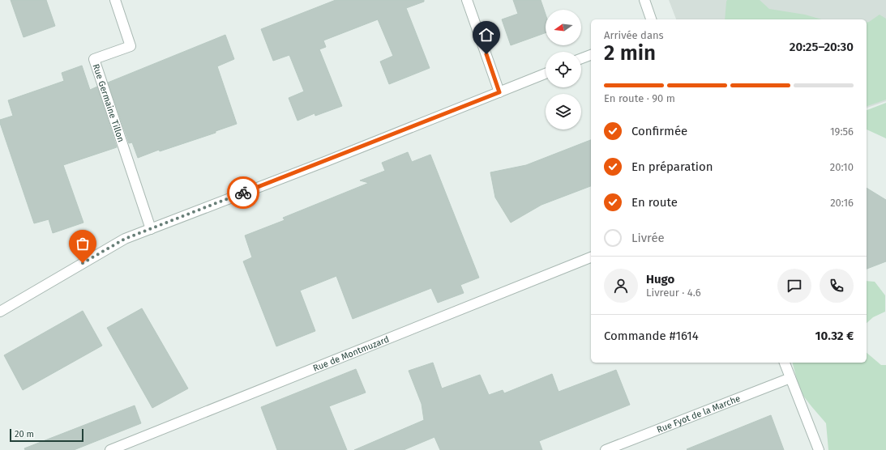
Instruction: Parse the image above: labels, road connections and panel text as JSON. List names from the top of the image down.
{
  "streets": {
    "street": ["Rue Germaine Tillon", "Rue de Montmuzard", "Rue Fyot de la Marche"]
  },
  "scale_bar": "20 m",
  "north": "left",
  "page": {
    "heading": ["2 min", "Arrivée dans", "20:25–20:30"],
    "panel": [
      "Hugo",
      "Livreur · 4.6",
      "Commande #1614",
      "10.32 €"
    ],
    "bar": "En route · 90 m",
    "list": [
      ["Confirmée", "19:56"],
      ["En préparation", "20:10"],
      ["En route", "20:16"],
      "Livrée"
    ],
    "scale": "20 m"
  }
}
